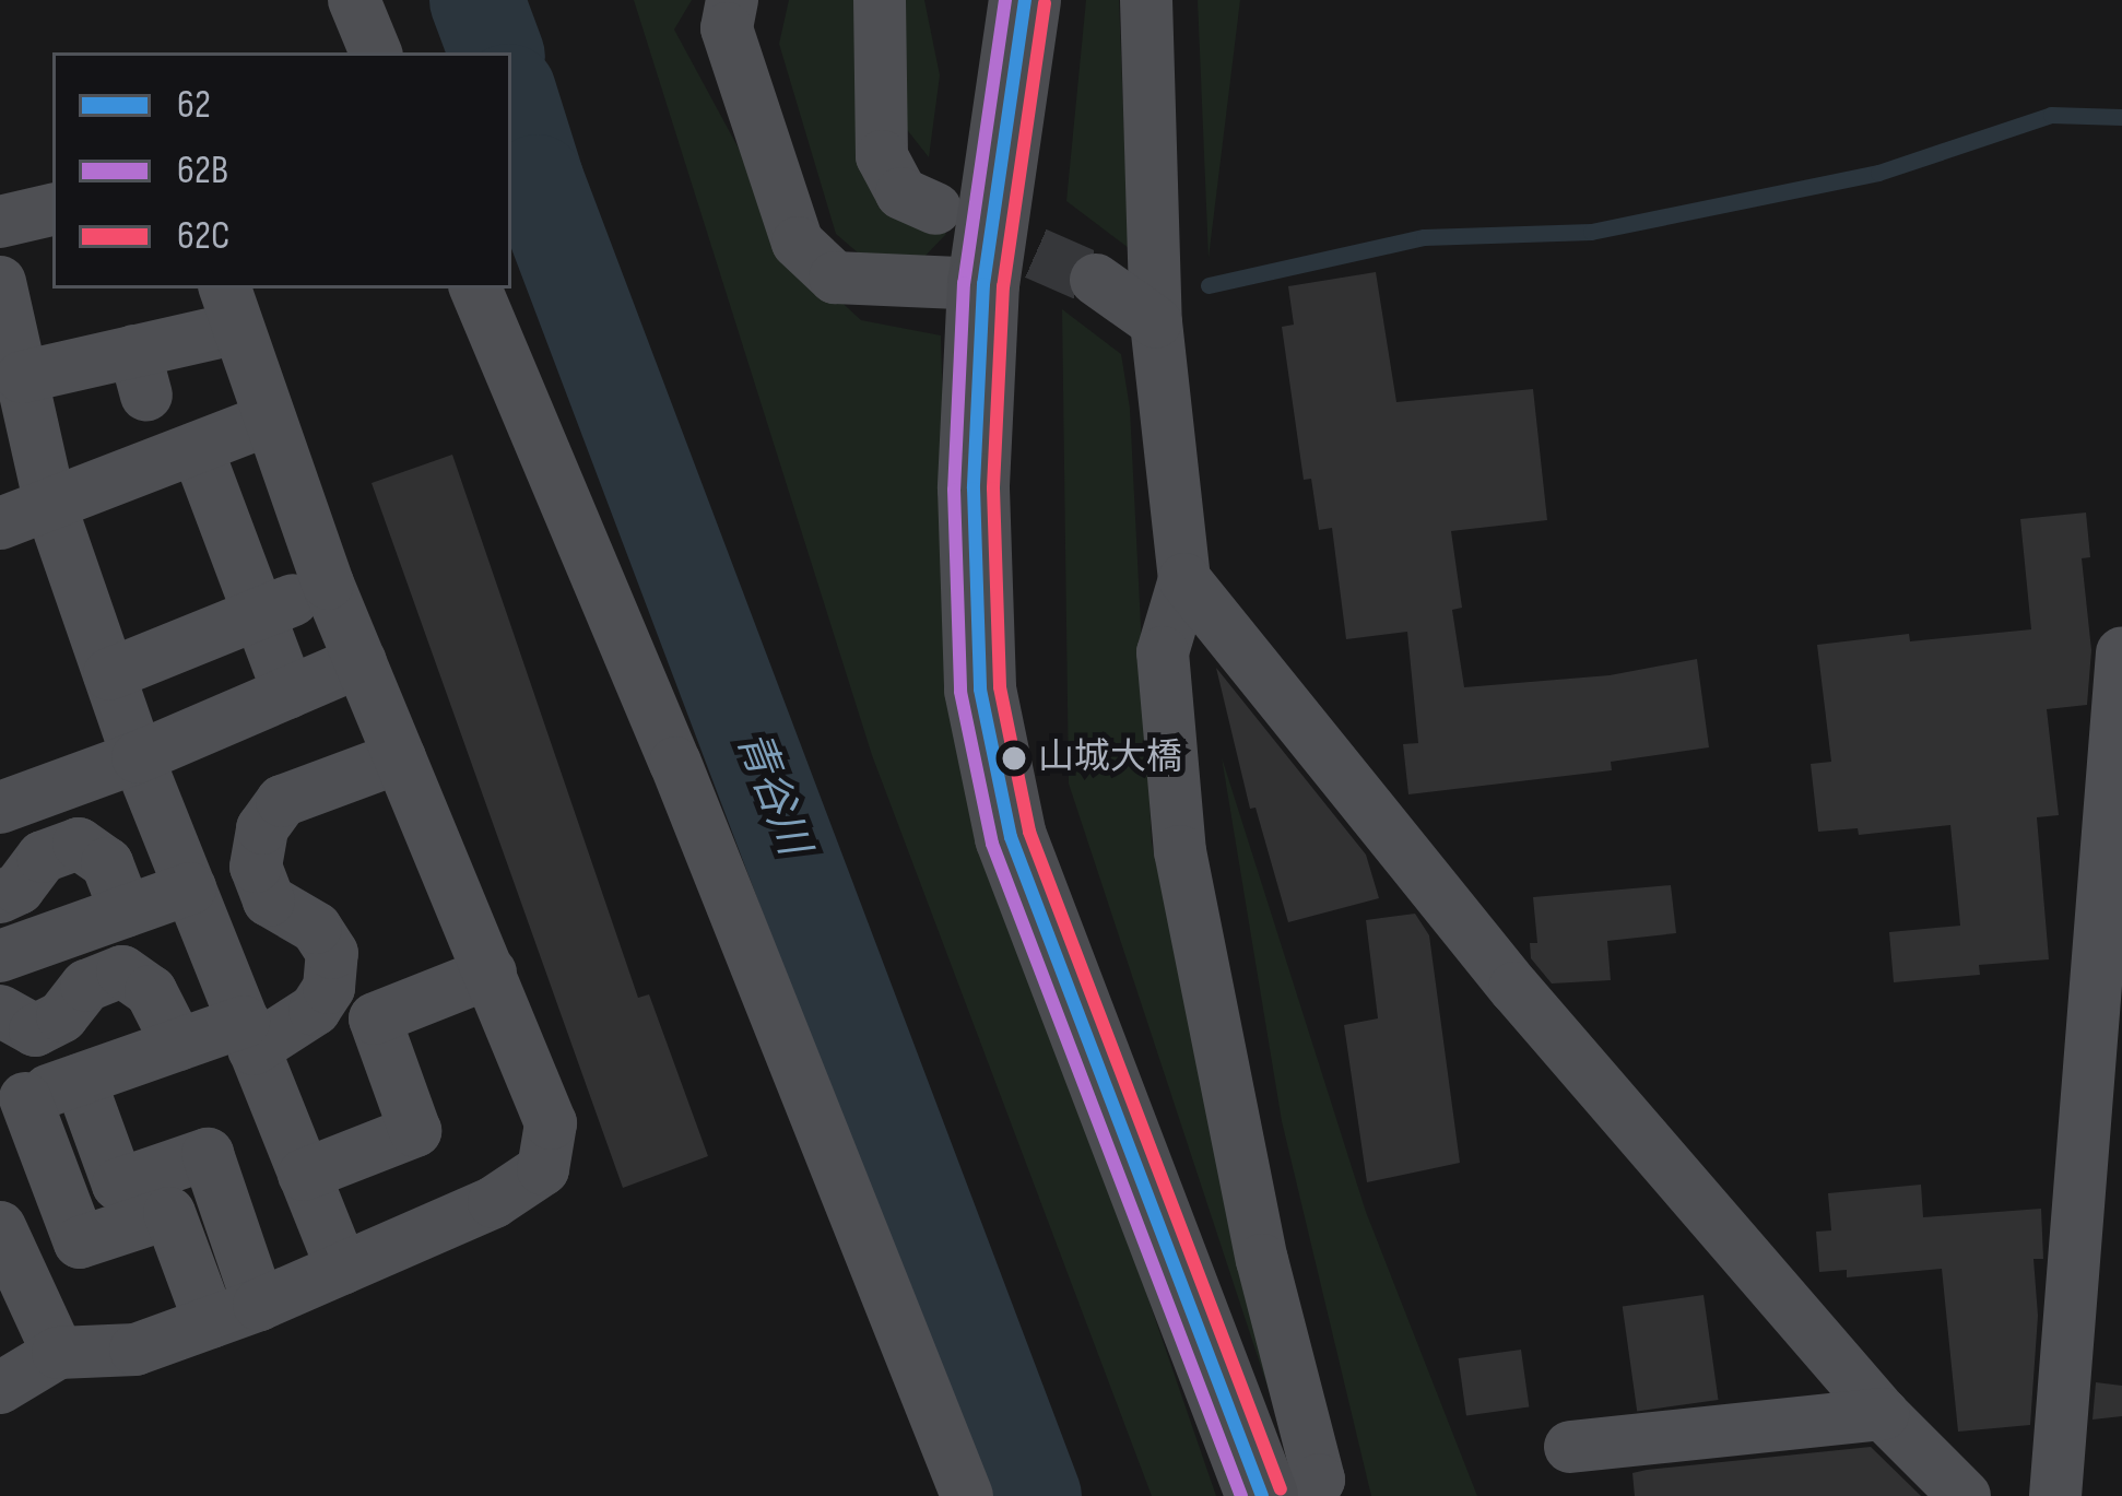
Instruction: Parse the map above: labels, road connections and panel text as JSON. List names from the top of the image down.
{
  "water": ["青谷川"],
  "places": ["山城大橋"],
  "lines": ["transit line 62", "transit line 62B", "transit line 62C"],
  "legend": ["62", "62B", "62C"]
}
